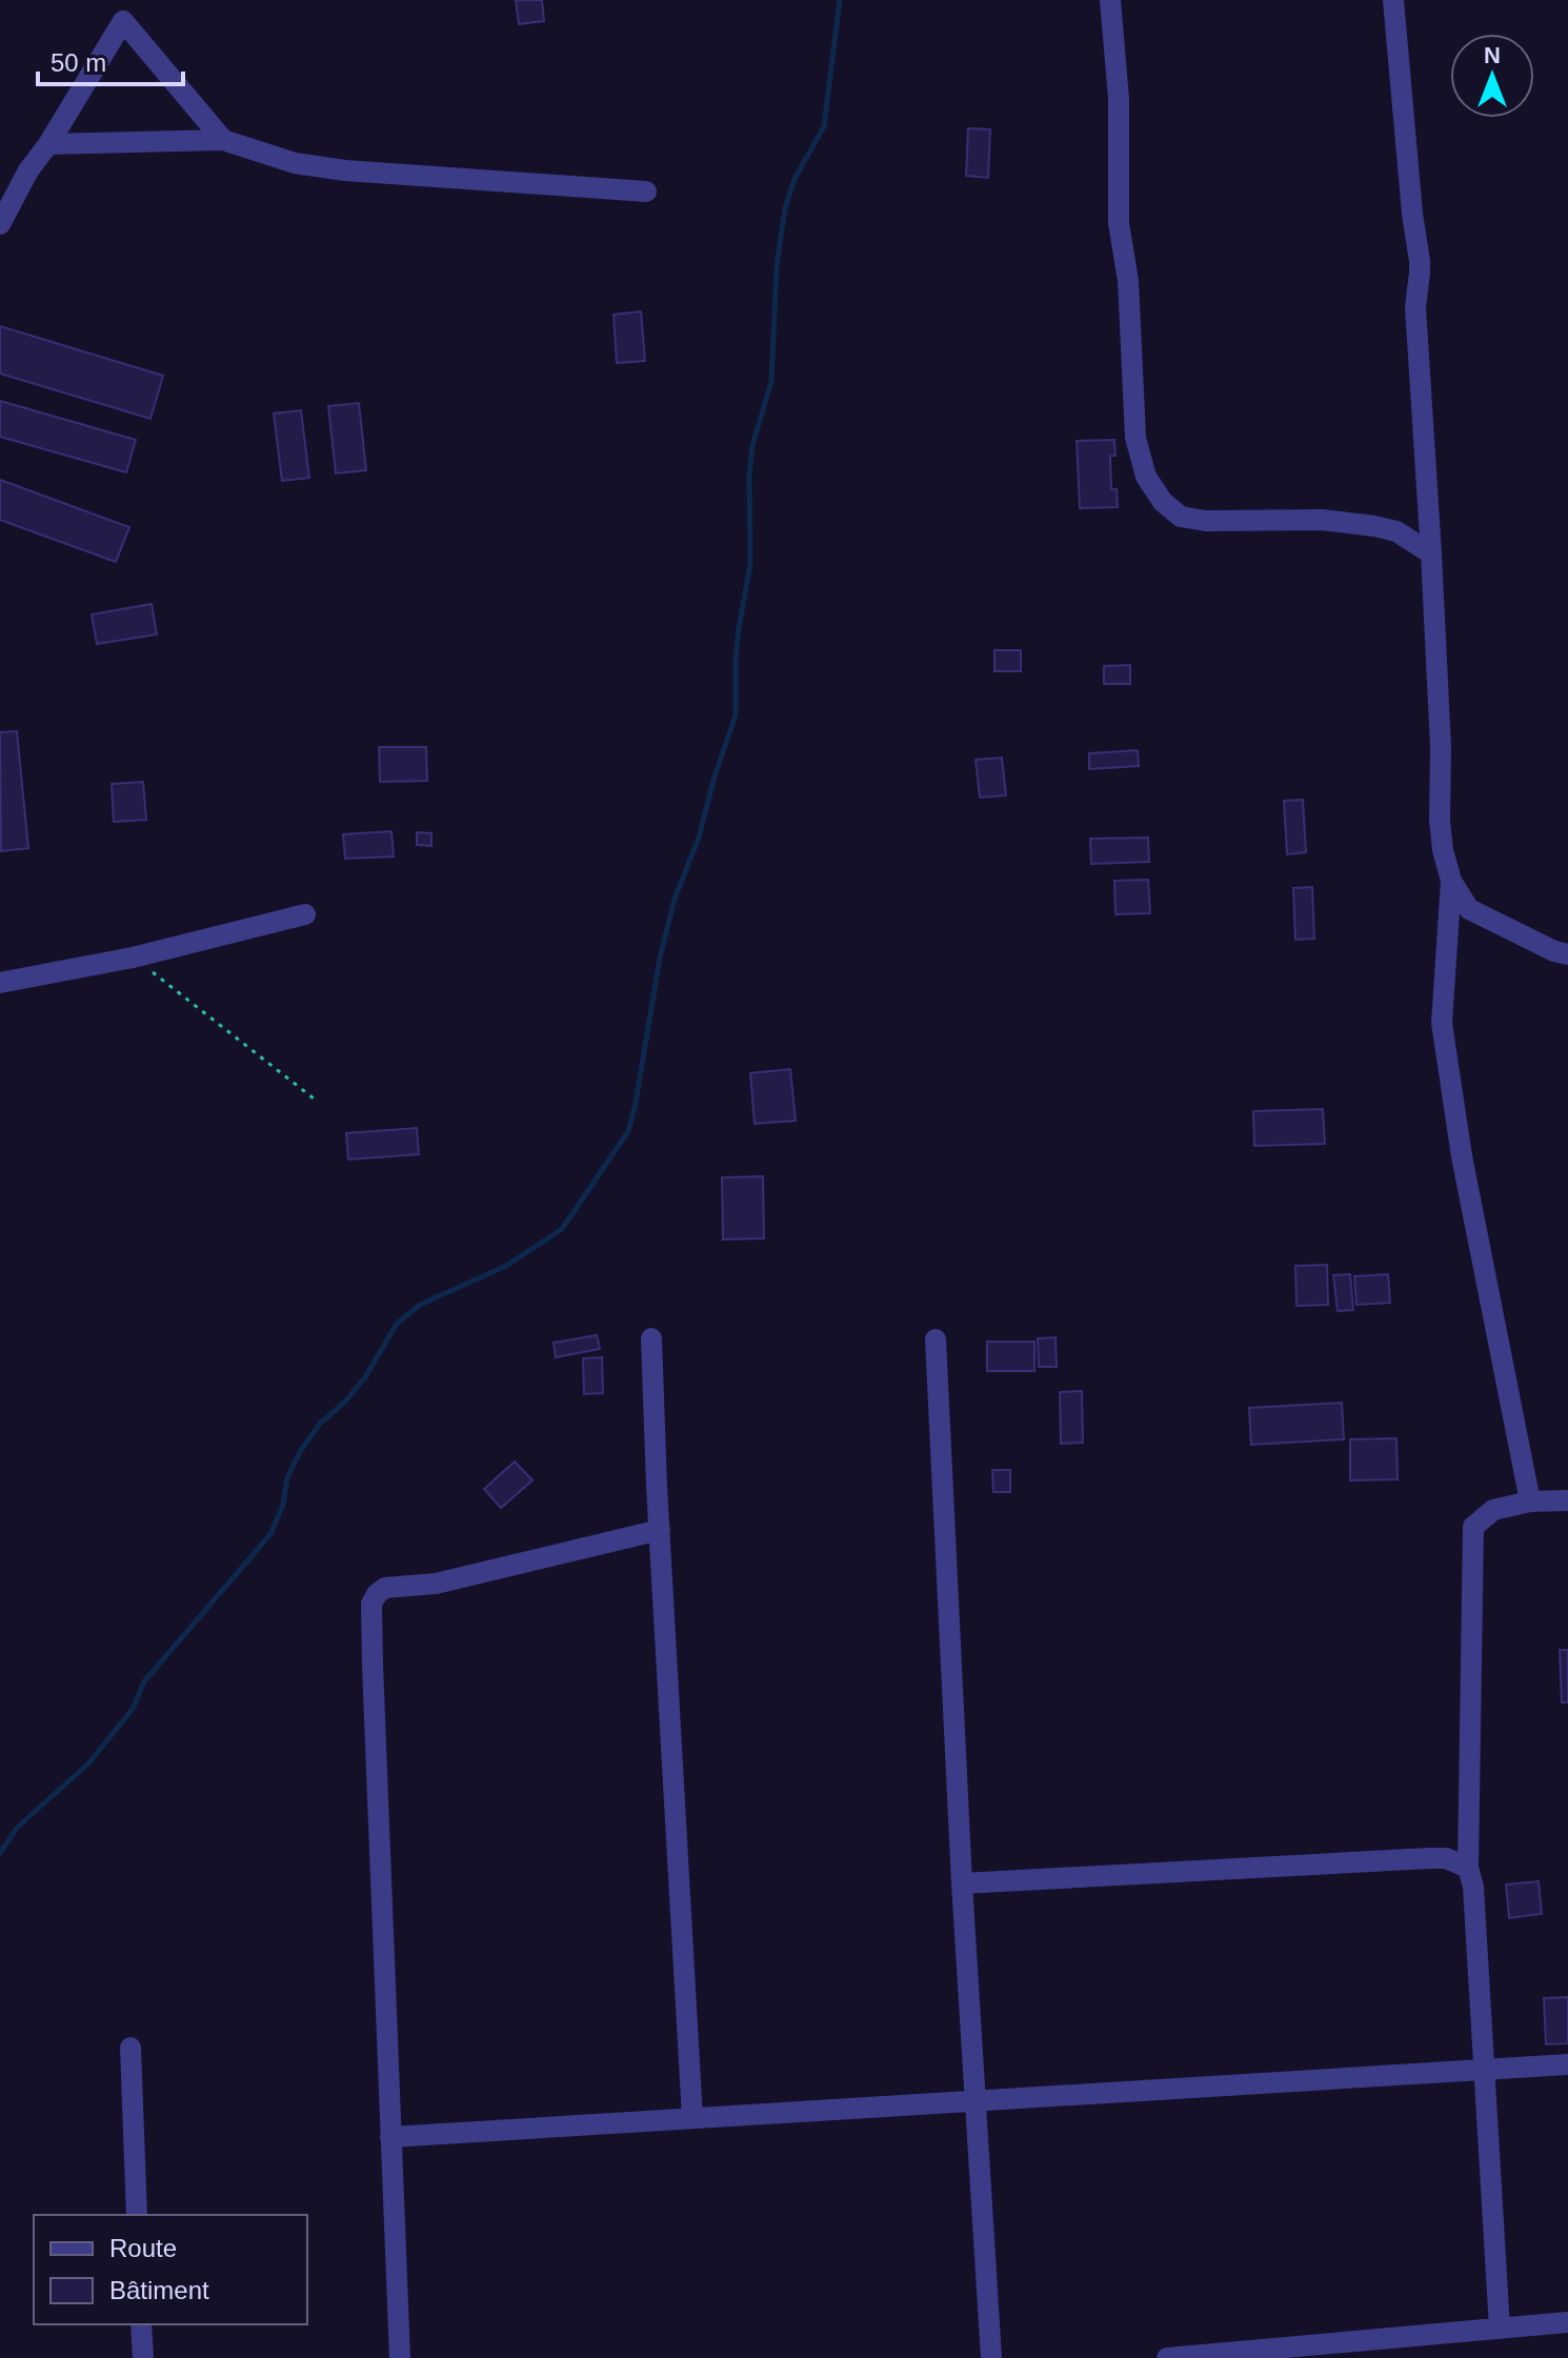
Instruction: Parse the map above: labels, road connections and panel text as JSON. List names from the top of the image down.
{
  "legend": ["Route", "Bâtiment"],
  "scale_bar": "50 m",
  "north": "top"
}
